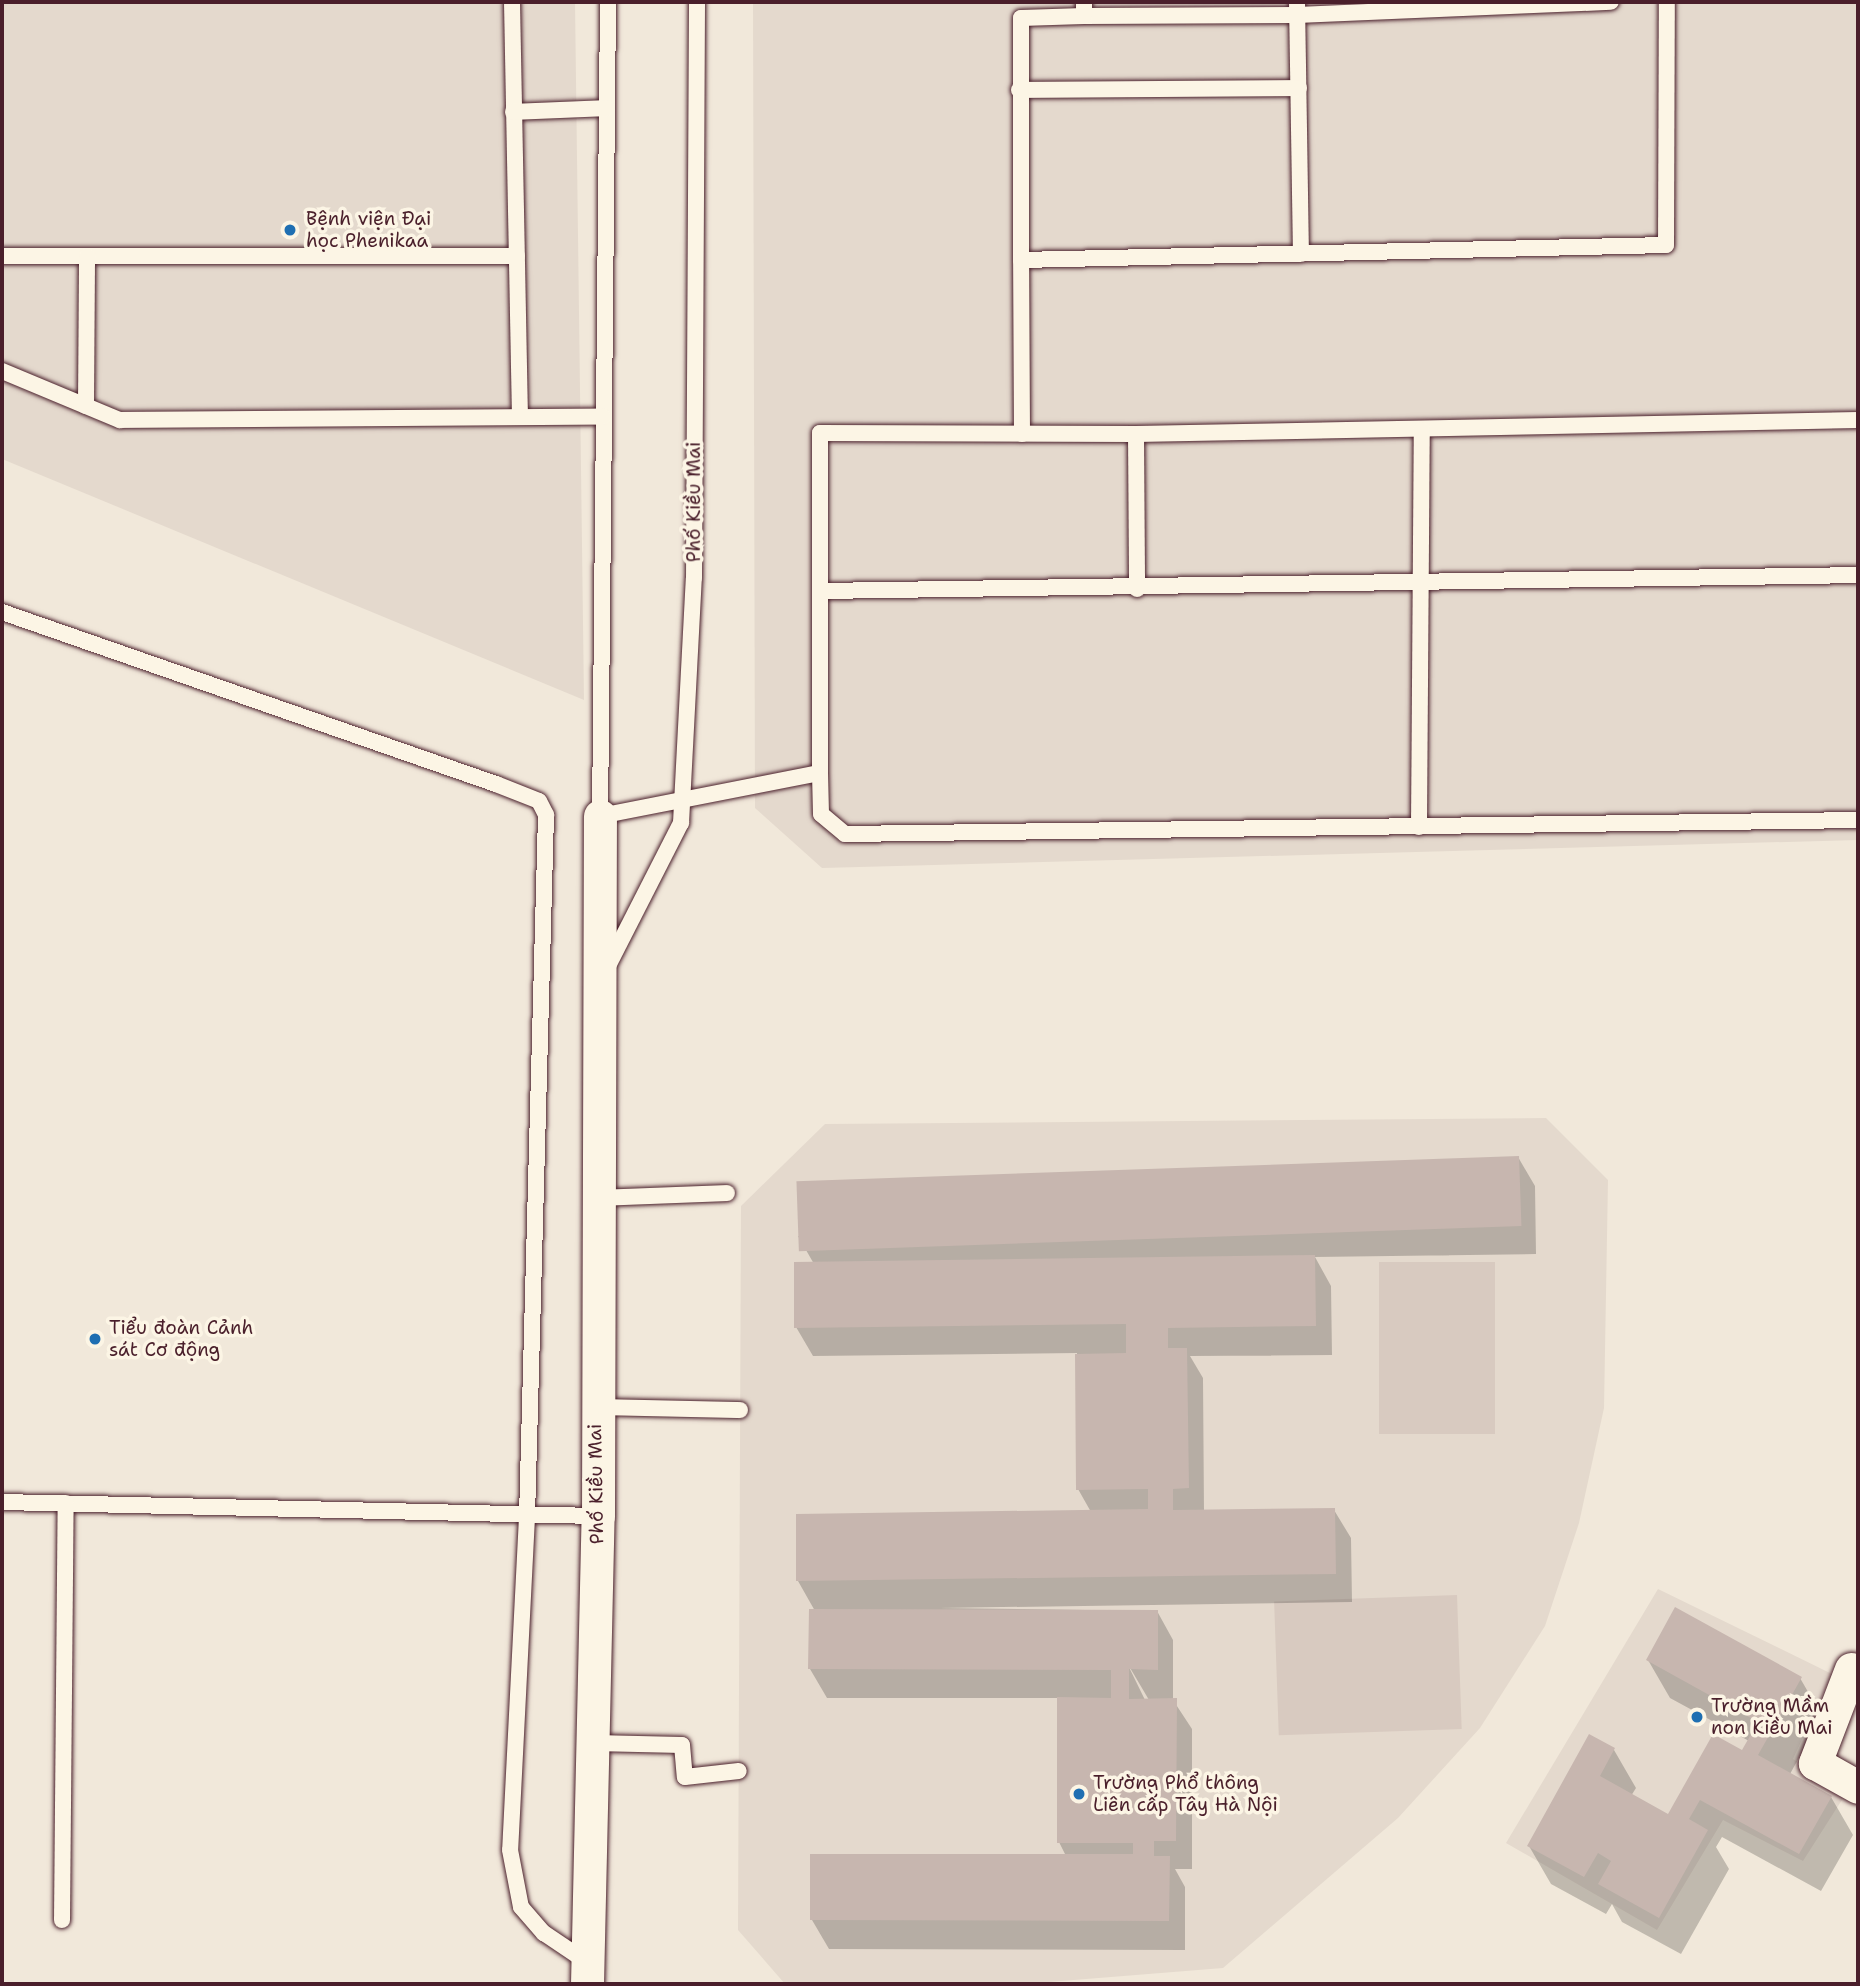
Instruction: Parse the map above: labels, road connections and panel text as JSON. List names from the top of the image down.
{
  "streets": {
    "street": ["Phố Kiều Mai"]
  },
  "places": [
    "Bệnh viện Đại học Phenikaa",
    "Tiểu đoàn Cảnh sát Cơ động",
    "Trường Mầm non Kiều Mai",
    "Trường Phổ thông Liên cấp Tây Hà Nội"
  ]
}
